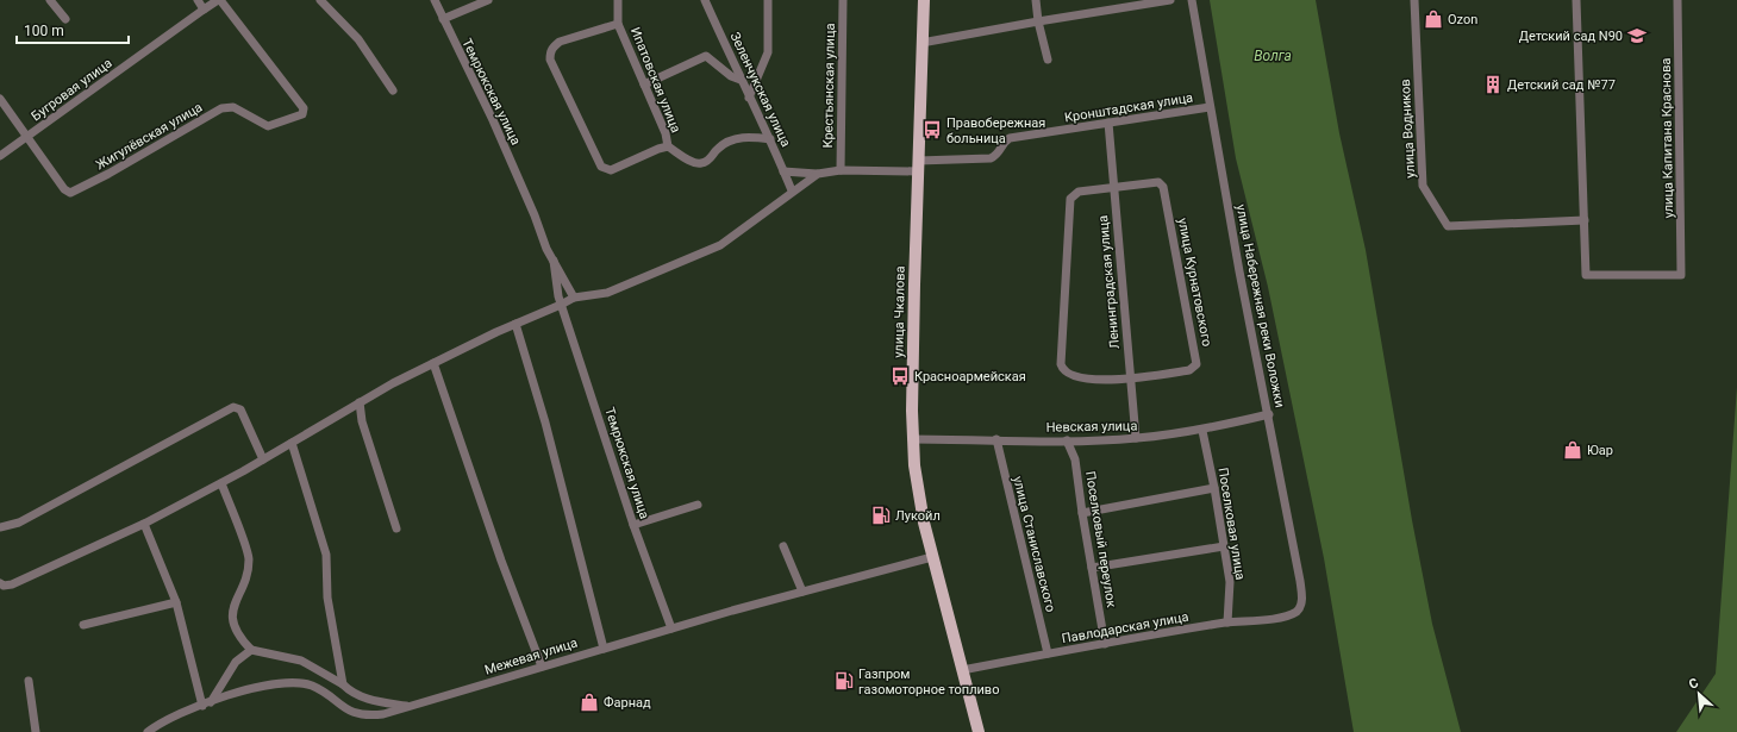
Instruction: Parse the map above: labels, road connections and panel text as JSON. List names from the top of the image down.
{
  "streets": {
    "main road": ["улица Чкалова"],
    "street": [
      "Ипатовская улица",
      "Крестьянская улица",
      "Бугровая улица",
      "Зеленчукская улица",
      "Темрюкская улица",
      "Кронштадская улица",
      "улица Водников",
      "Жигулёвская улица",
      "улица Капитана Краснова",
      "Ленинградская улица",
      "улица Курнатовского",
      "улица Набережная реки Воложки",
      "Невская улица",
      "Поселковая улица",
      "Поселковый переулок",
      "улица Станиславского",
      "Павлодарская улица",
      "Межевая улица"
    ]
  },
  "crossings": [
    ["Крестьянская улица", "Кронштадская улица"],
    ["Бугровая улица", "Жигулёвская улица"],
    ["Темрюкская улица", "Межевая улица"],
    ["Кронштадская улица", "Ленинградская улица"],
    ["Кронштадская улица", "улица Набережная реки Воложки"],
    ["Кронштадская улица", "улица Чкалова"],
    ["улица Водников", "улица Капитана Краснова"],
    ["Ленинградская улица", "улица Курнатовского"],
    ["Ленинградская улица", "Невская улица"],
    ["улица Набережная реки Воложки", "Невская улица"],
    ["улица Набережная реки Воложки", "Павлодарская улица"],
    ["улица Чкалова", "Невская улица"],
    ["улица Чкалова", "Павлодарская улица"],
    ["улица Чкалова", "Межевая улица"],
    ["Невская улица", "Поселковая улица"],
    ["Невская улица", "Поселковый переулок"],
    ["Невская улица", "улица Станиславского"],
    ["Поселковая улица", "Павлодарская улица"],
    ["Поселковый переулок", "Павлодарская улица"],
    ["улица Станиславского", "Павлодарская улица"]
  ],
  "water": ["Волга"],
  "places": {
    "shop": ["Ozon", "Юар", "Фарнад"],
    "school or university": ["Детский сад N90"],
    "building": ["Детский сад №77"],
    "bus stop": ["Правобережная больница", "Красноармейская"],
    "fuel station": ["Лукойл", "Газпром газомоторное топливо"]
  },
  "scale_bar": "100 m",
  "north": "top left"
}
